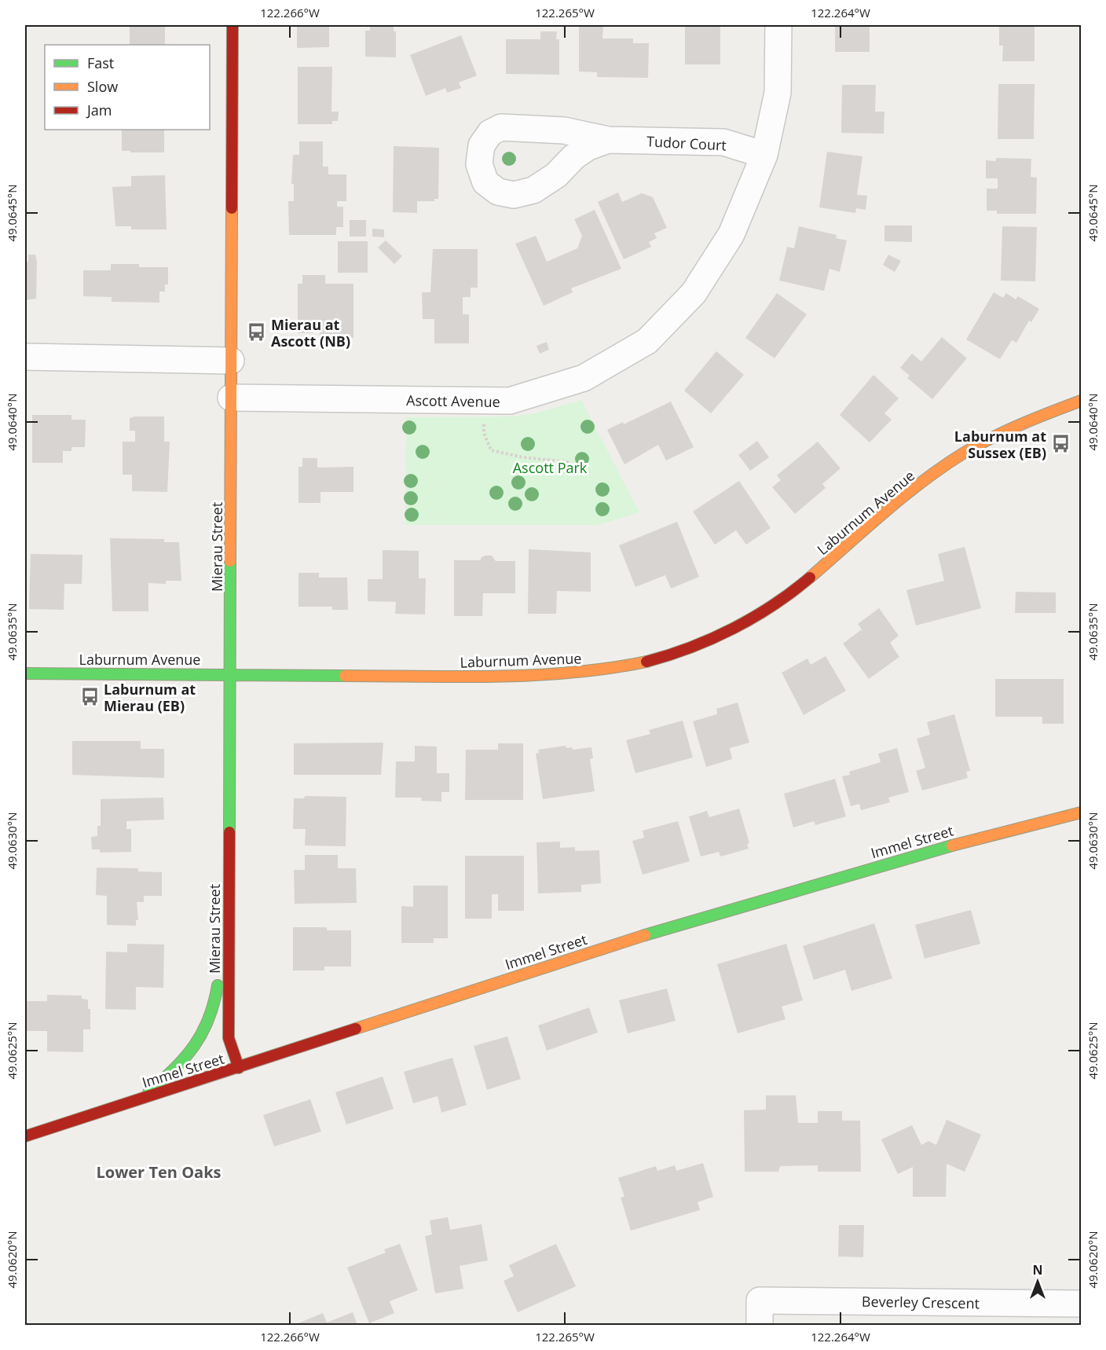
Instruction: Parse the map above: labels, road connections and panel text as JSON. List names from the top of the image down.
{
  "streets": {
    "street": [
      "Tudor Court",
      "Ascott Avenue",
      "Laburnum Avenue",
      "Mierau Street",
      "Immel Street",
      "Beverley Crescent"
    ]
  },
  "crossings": [
    ["Tudor Court", "Ascott Avenue"],
    ["Ascott Avenue", "Mierau Street"],
    ["Laburnum Avenue", "Mierau Street"],
    ["Mierau Street", "Immel Street"]
  ],
  "districts": ["Lower Ten Oaks"],
  "parks": ["Ascott Park"],
  "places": {
    "bus stop": ["Mierau at Ascott (NB)", "Laburnum at Sussex (EB)", "Laburnum at Mierau (EB)"]
  },
  "legend": ["Fast", "Slow", "Jam"],
  "north": "top",
  "coordinates": [
    "122.266°W",
    "122.265°W",
    "122.264°W",
    "49.0645°N",
    "49.0640°N",
    "49.0635°N",
    "49.0630°N",
    "49.0625°N",
    "49.0620°N"
  ]
}
